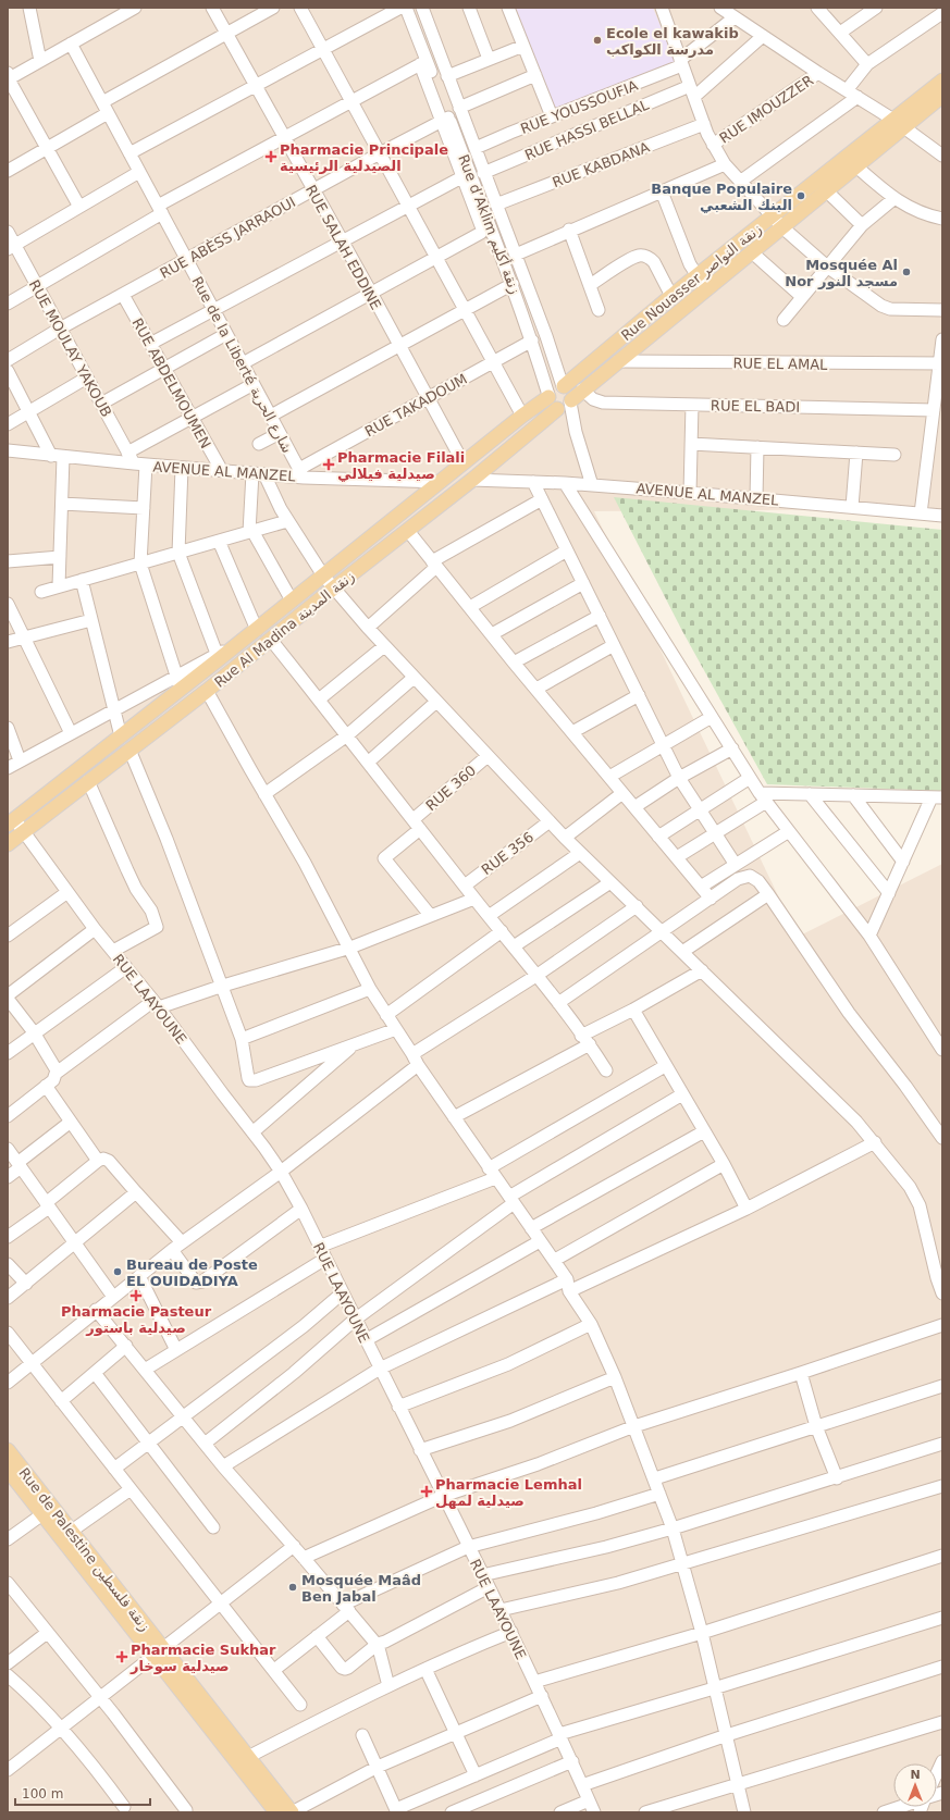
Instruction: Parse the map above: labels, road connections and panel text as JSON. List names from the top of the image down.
{
  "streets": {
    "main road": ["Rue Nouasser زنقة النواصر", "Rue Al Madina زنقة المدينة", "Rue de Palestine زنقة فلسطين"],
    "street": [
      "RUE YOUSSOUFIA",
      "RUE IMOUZZER",
      "RUE HASSI BELLAL",
      "RUE KABDANA",
      "Rue d’Aklim زنقة أكليم",
      "RUE ABÈSS JARRAOUI",
      "RUE SALAH EDDINE",
      "RUE MOULAY YAKOUB",
      "RUE EL AMAL",
      "Rue de la Liberté شارع الحرية",
      "RUE ABDELMOUMEN",
      "RUE TAKADOUM",
      "RUE EL BADI",
      "AVENUE AL MANZEL",
      "RUE 360",
      "RUE 356",
      "RUE LAAYOUNE"
    ]
  },
  "crossings": [
    ["RUE YOUSSOUFIA", "Rue d’Aklim زنقة أكليم"],
    ["RUE HASSI BELLAL", "Rue d’Aklim زنقة أكليم"],
    ["RUE KABDANA", "Rue d’Aklim زنقة أكليم"],
    ["Rue d’Aklim زنقة أكليم", "RUE ABÈSS JARRAOUI"],
    ["Rue d’Aklim زنقة أكليم", "Rue Nouasser زنقة النواصر"],
    ["Rue d’Aklim زنقة أكليم", "RUE TAKADOUM"],
    ["Rue d’Aklim زنقة أكليم", "Rue Al Madina زنقة المدينة"],
    ["RUE ABÈSS JARRAOUI", "RUE SALAH EDDINE"],
    ["RUE ABÈSS JARRAOUI", "RUE MOULAY YAKOUB"],
    ["RUE ABÈSS JARRAOUI", "Rue de la Liberté شارع الحرية"],
    ["RUE ABÈSS JARRAOUI", "RUE ABDELMOUMEN"],
    ["RUE SALAH EDDINE", "RUE TAKADOUM"],
    ["RUE SALAH EDDINE", "Rue Al Madina زنقة المدينة"],
    ["Rue Nouasser زنقة النواصر", "RUE EL AMAL"],
    ["Rue Nouasser زنقة النواصر", "RUE EL BADI"],
    ["Rue Nouasser زنقة النواصر", "Rue Al Madina زنقة المدينة"],
    ["RUE MOULAY YAKOUB", "AVENUE AL MANZEL"],
    ["Rue de la Liberté شارع الحرية", "RUE TAKADOUM"],
    ["Rue de la Liberté شارع الحرية", "AVENUE AL MANZEL"],
    ["RUE ABDELMOUMEN", "AVENUE AL MANZEL"],
    ["RUE TAKADOUM", "AVENUE AL MANZEL"],
    ["AVENUE AL MANZEL", "Rue Al Madina زنقة المدينة"],
    ["Rue Al Madina زنقة المدينة", "RUE LAAYOUNE"]
  ],
  "places": {
    "other": [
      "Ecole el kawakib مدرسة الكواكب",
      "Banque Populaire البنك الشعبي",
      "Mosquée Al Nor مسجد النور",
      "Bureau de Poste EL OUIDADIYA",
      "Mosquée Maâd Ben Jabal"
    ],
    "health": [
      "Pharmacie Principale الصيدلية الرئيسية",
      "Pharmacie Filali صيدلية فيلالي",
      "Pharmacie Pasteur صيدلية باستور",
      "Pharmacie Lemhal صيدلية لمهل",
      "Pharmacie Sukhar صيدلية سوخار"
    ]
  },
  "scale_bar": "100 m",
  "north": "top"
}
